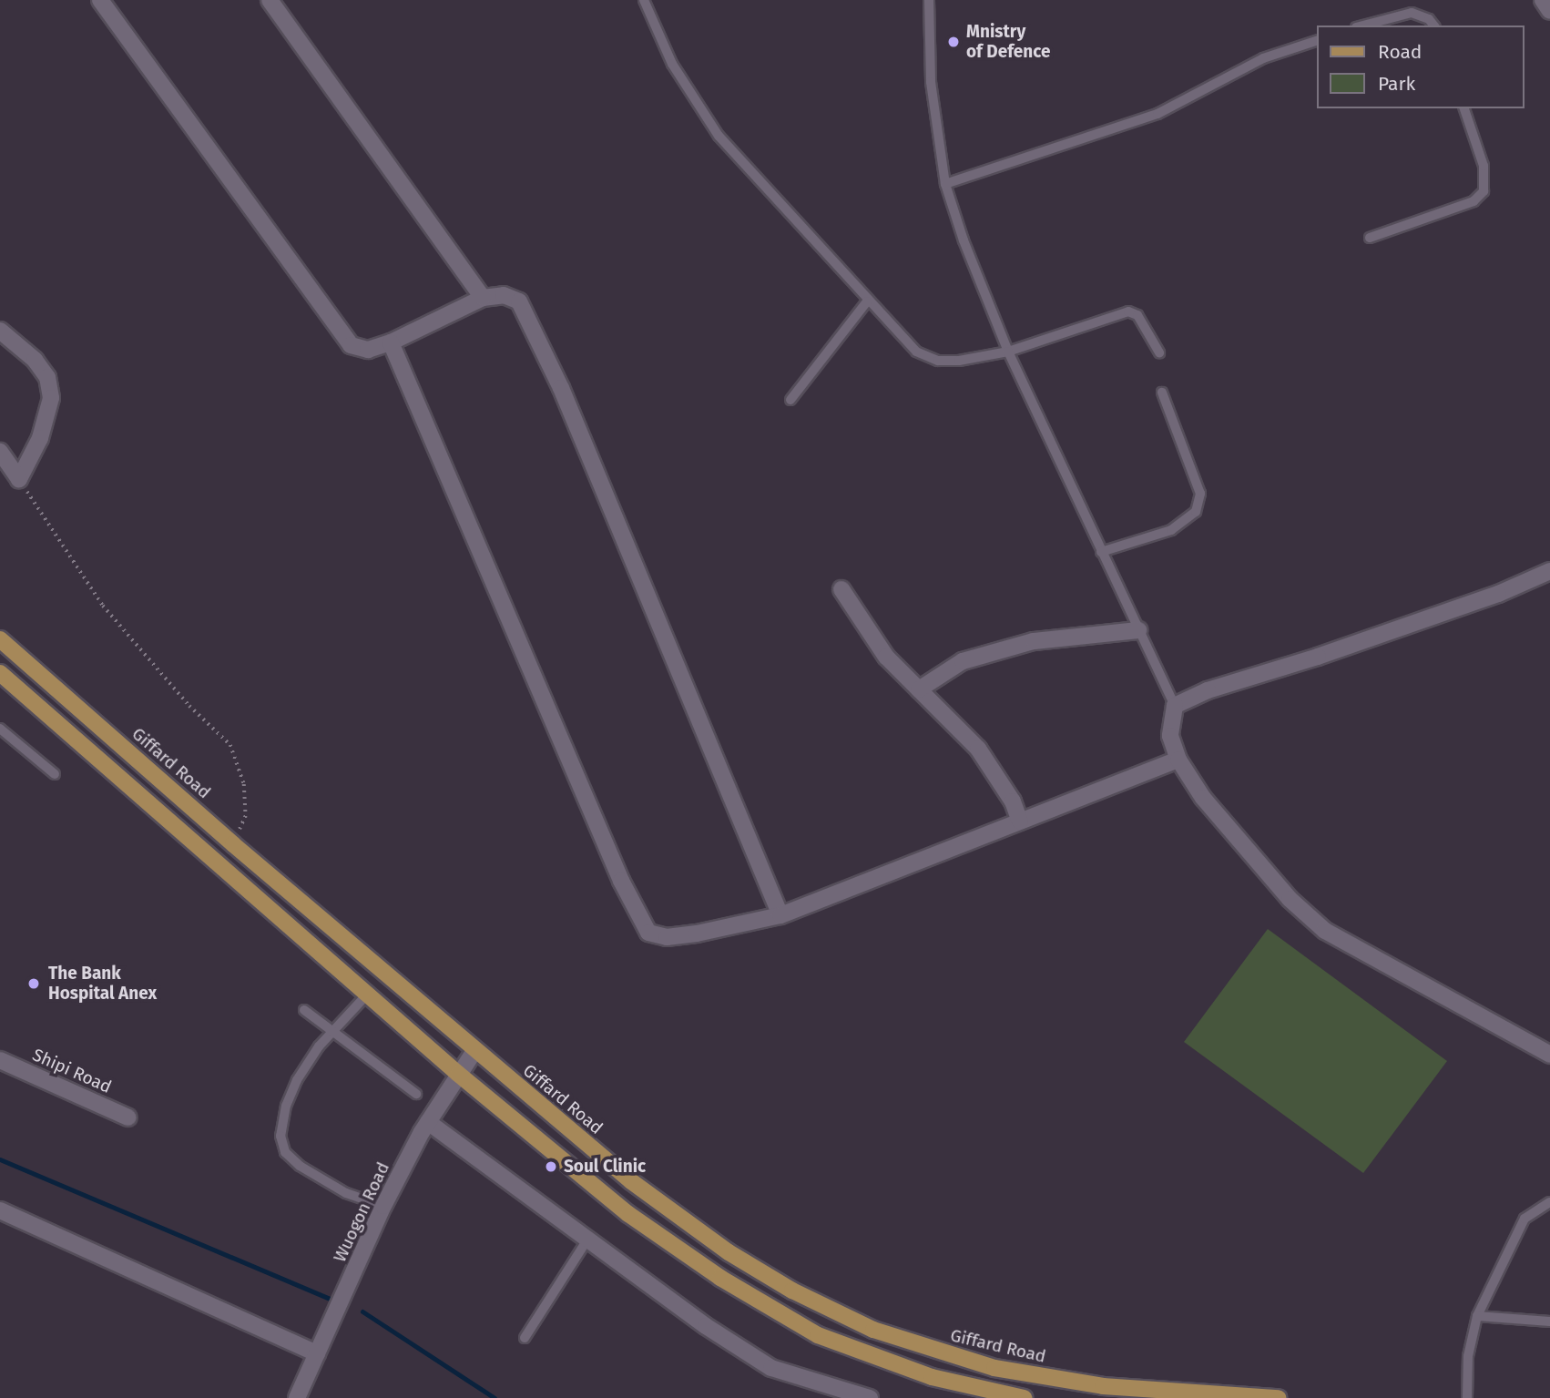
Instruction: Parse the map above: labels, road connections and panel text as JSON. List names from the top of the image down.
{
  "streets": {
    "main road": ["Giffard Road"],
    "street": ["Shipi Road", "Wuogon Road"]
  },
  "crossings": [
    ["Giffard Road", "Wuogon Road"]
  ],
  "places": ["Mnistry of Defence", "The Bank Hospital Anex", "Soul Clinic"],
  "legend": ["Road", "Park"]
}
